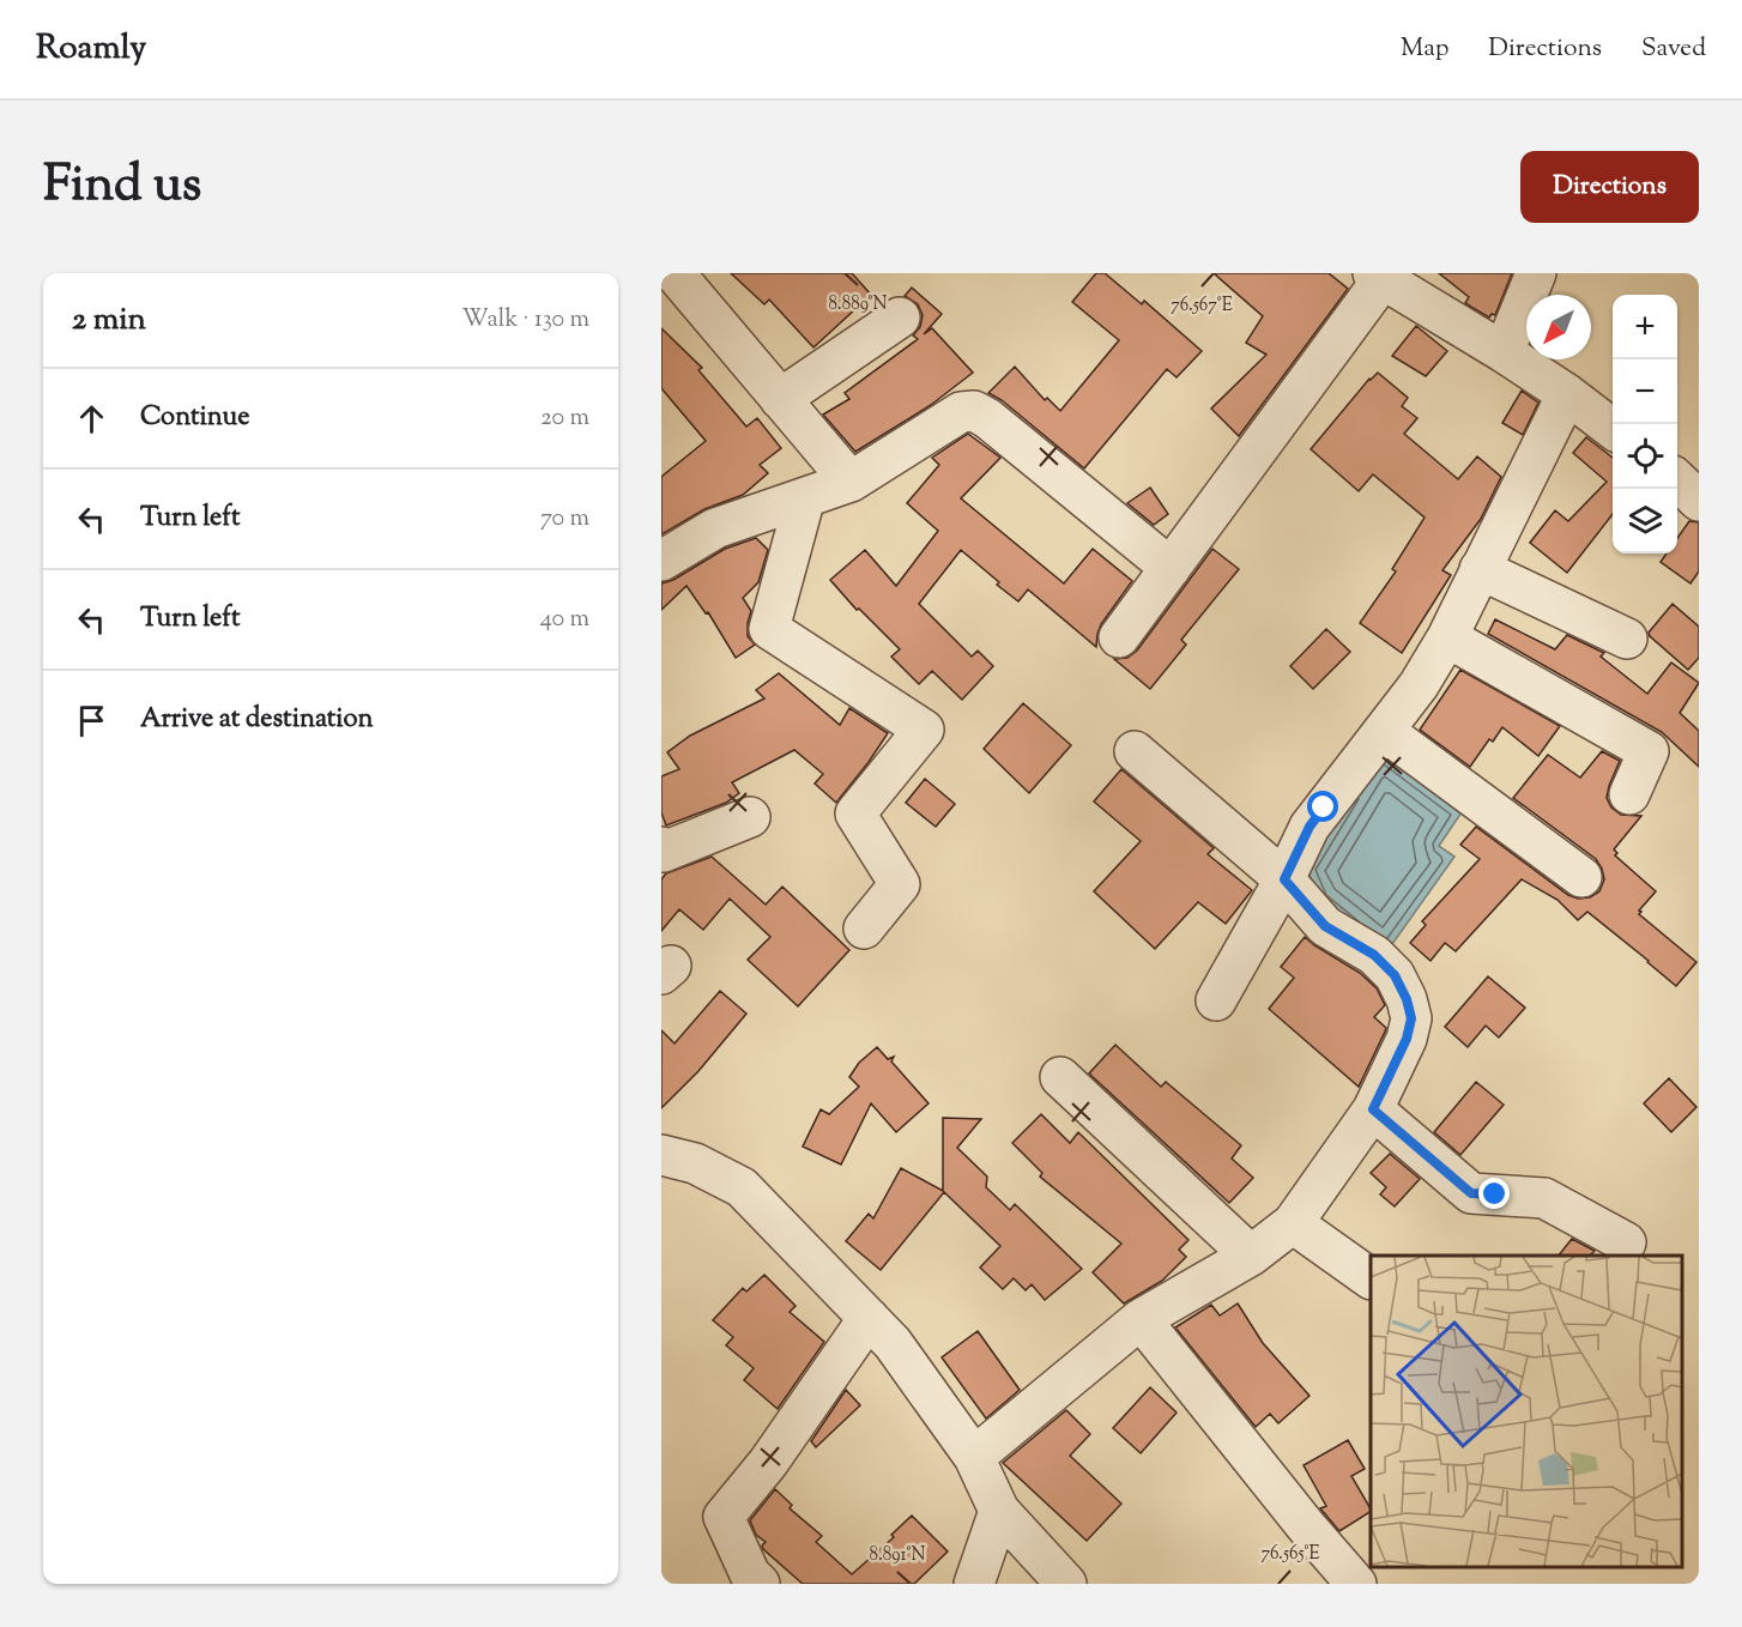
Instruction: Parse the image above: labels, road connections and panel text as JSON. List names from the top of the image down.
{
  "north": "bottom left",
  "page": {
    "header": "Roamly",
    "nav": ["Map", "Directions", "Saved"],
    "title": "Find us",
    "buttons": "Directions",
    "heading": ["2 min", "Walk · 130 m"],
    "map_buttons": ["+", "−"],
    "list": [
      ["Continue", "20 m"],
      ["Turn left", "70 m"],
      ["Turn left", "40 m"],
      "Arrive at destination"
    ]
  },
  "coordinates": [
    "8.889°N",
    "76.567°E",
    "76.565°E",
    "8.891°N"
  ]
}
